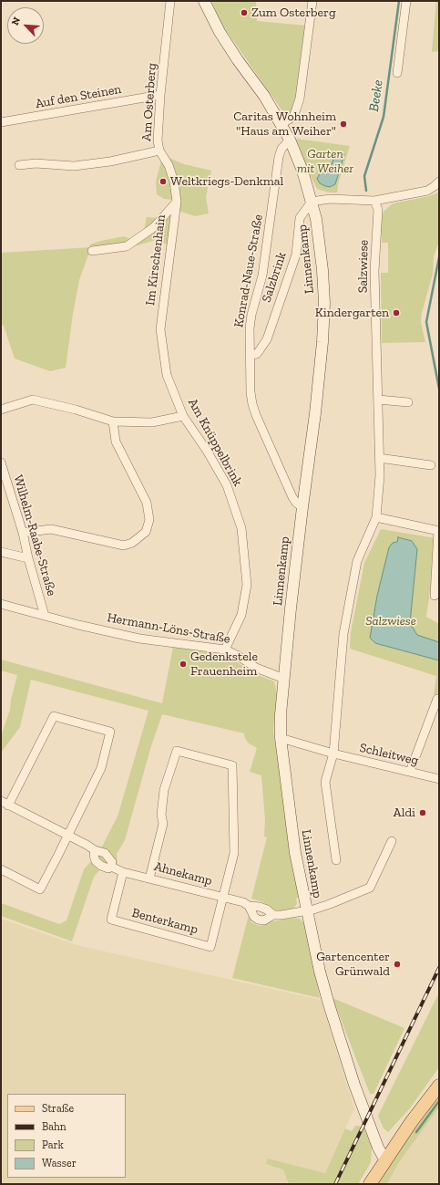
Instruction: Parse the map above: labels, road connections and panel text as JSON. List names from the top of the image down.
{
  "streets": {
    "main road": ["Linnenkamp"],
    "street": [
      "Auf den Steinen",
      "Am Osterberg",
      "Im Kirschenhain",
      "Salzwiese",
      "Konrad-Naue-Straße",
      "Salzbrink",
      "Am Knüppelbrink",
      "Wilhelm-Raabe-Straße",
      "Hermann-Löns-Straße",
      "Schleitweg",
      "Ahnekamp",
      "Benterkamp"
    ]
  },
  "crossings": [
    ["Auf den Steinen", "Am Osterberg"],
    ["Am Osterberg", "Im Kirschenhain"],
    ["Linnenkamp", "Konrad-Naue-Straße"],
    ["Linnenkamp", "Salzbrink"],
    ["Linnenkamp", "Hermann-Löns-Straße"],
    ["Linnenkamp", "Schleitweg"],
    ["Im Kirschenhain", "Am Knüppelbrink"],
    ["Salzwiese", "Schleitweg"],
    ["Konrad-Naue-Straße", "Salzbrink"],
    ["Am Knüppelbrink", "Hermann-Löns-Straße"],
    ["Wilhelm-Raabe-Straße", "Hermann-Löns-Straße"],
    ["Ahnekamp", "Benterkamp"]
  ],
  "water": ["Beeke"],
  "parks": ["Garten mit Weiher", "Salzwiese"],
  "places": [
    "Zum Osterberg",
    "Caritas Wohnheim \"Haus am Weiher\"",
    "Weltkriegs-Denkmal",
    "Kindergarten",
    "Gedenkstele Frauenheim",
    "Aldi",
    "Gartencenter Grünwald"
  ],
  "legend": [
    "Straße",
    "Bahn",
    "Park",
    "Wasser"
  ],
  "north": "top left"
}
